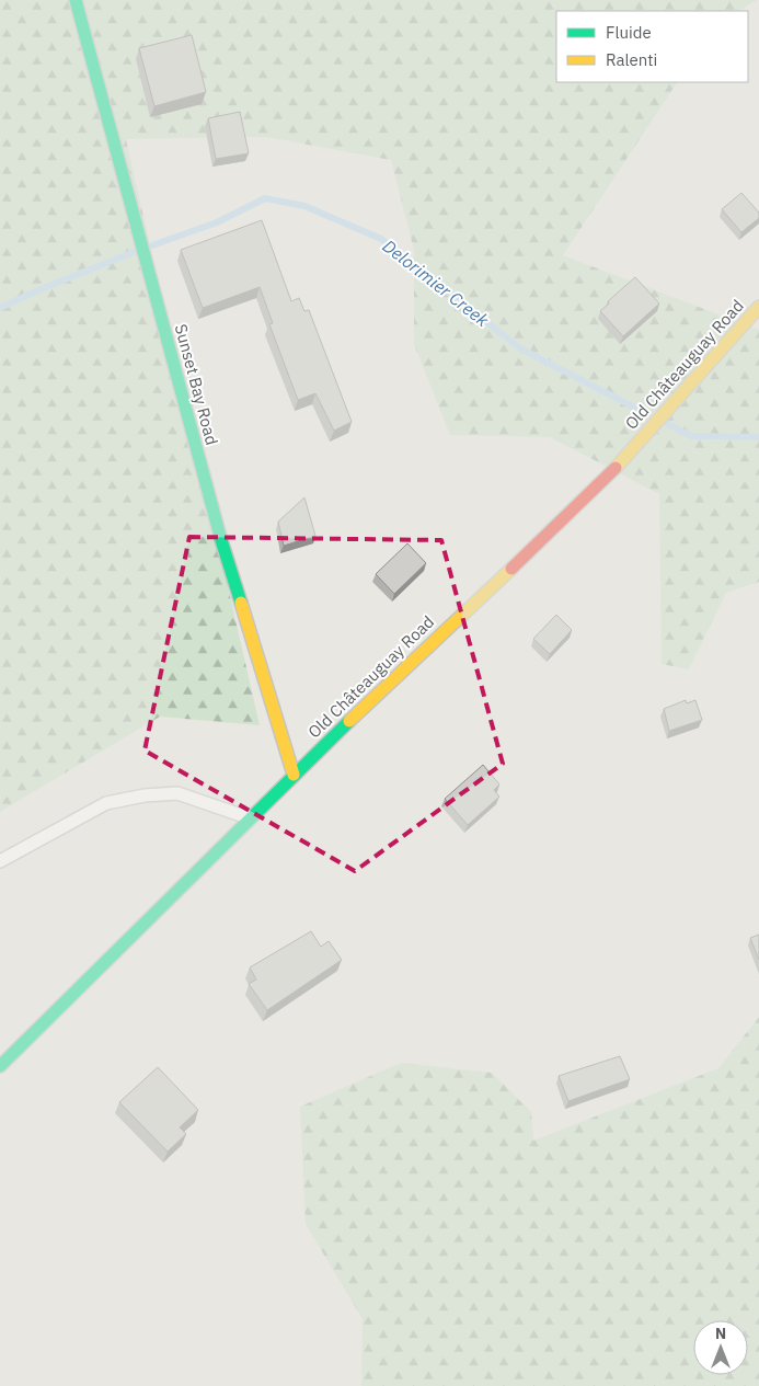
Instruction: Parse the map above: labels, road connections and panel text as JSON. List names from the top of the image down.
{
  "streets": {
    "street": ["Old Châteauguay Road", "Sunset Bay Road"]
  },
  "crossings": [
    ["Old Châteauguay Road", "Sunset Bay Road"]
  ],
  "water": ["Delorimier Creek"],
  "legend": ["Fluide", "Ralenti"],
  "north": "top"
}
